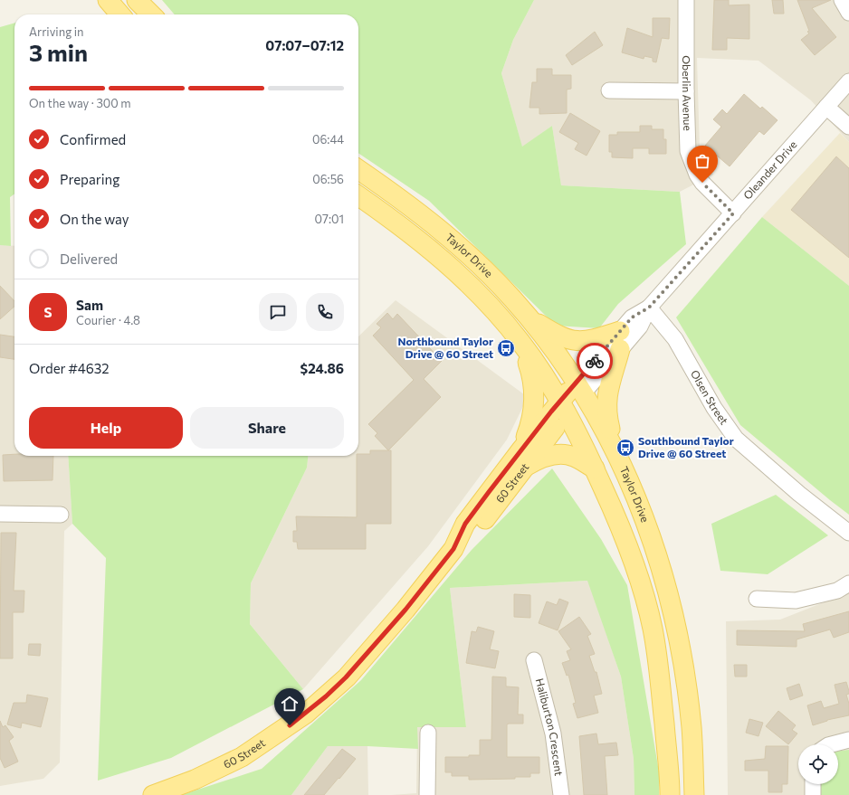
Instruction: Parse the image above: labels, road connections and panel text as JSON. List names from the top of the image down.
{
  "streets": {
    "main road": ["Taylor Drive", "60 Street"],
    "street": [
      "Oberlin Avenue",
      "Oleander Drive",
      "Olsen Street",
      "Haliburton Crescent"
    ]
  },
  "crossings": [
    ["Oberlin Avenue", "Oleander Drive"],
    ["Oleander Drive", "Taylor Drive"],
    ["Oleander Drive", "Olsen Street"],
    ["Oleander Drive", "60 Street"],
    ["Taylor Drive", "60 Street"]
  ],
  "places": {
    "bus stop": ["Northbound Taylor Drive @ 60 Street", "Southbound Taylor Drive @ 60 Street"]
  },
  "page": {
    "heading": ["3 min", "Arriving in", "07:07–07:12"],
    "panel": [
      "Sam",
      "Courier · 4.8",
      "Order #4632",
      "$24.86"
    ],
    "bar": "On the way · 300 m",
    "list": [
      ["Confirmed", "06:44"],
      ["Preparing", "06:56"],
      ["On the way", "07:01"],
      "Delivered"
    ],
    "round": "S",
    "buttons": ["Help", "Share"]
  }
}
